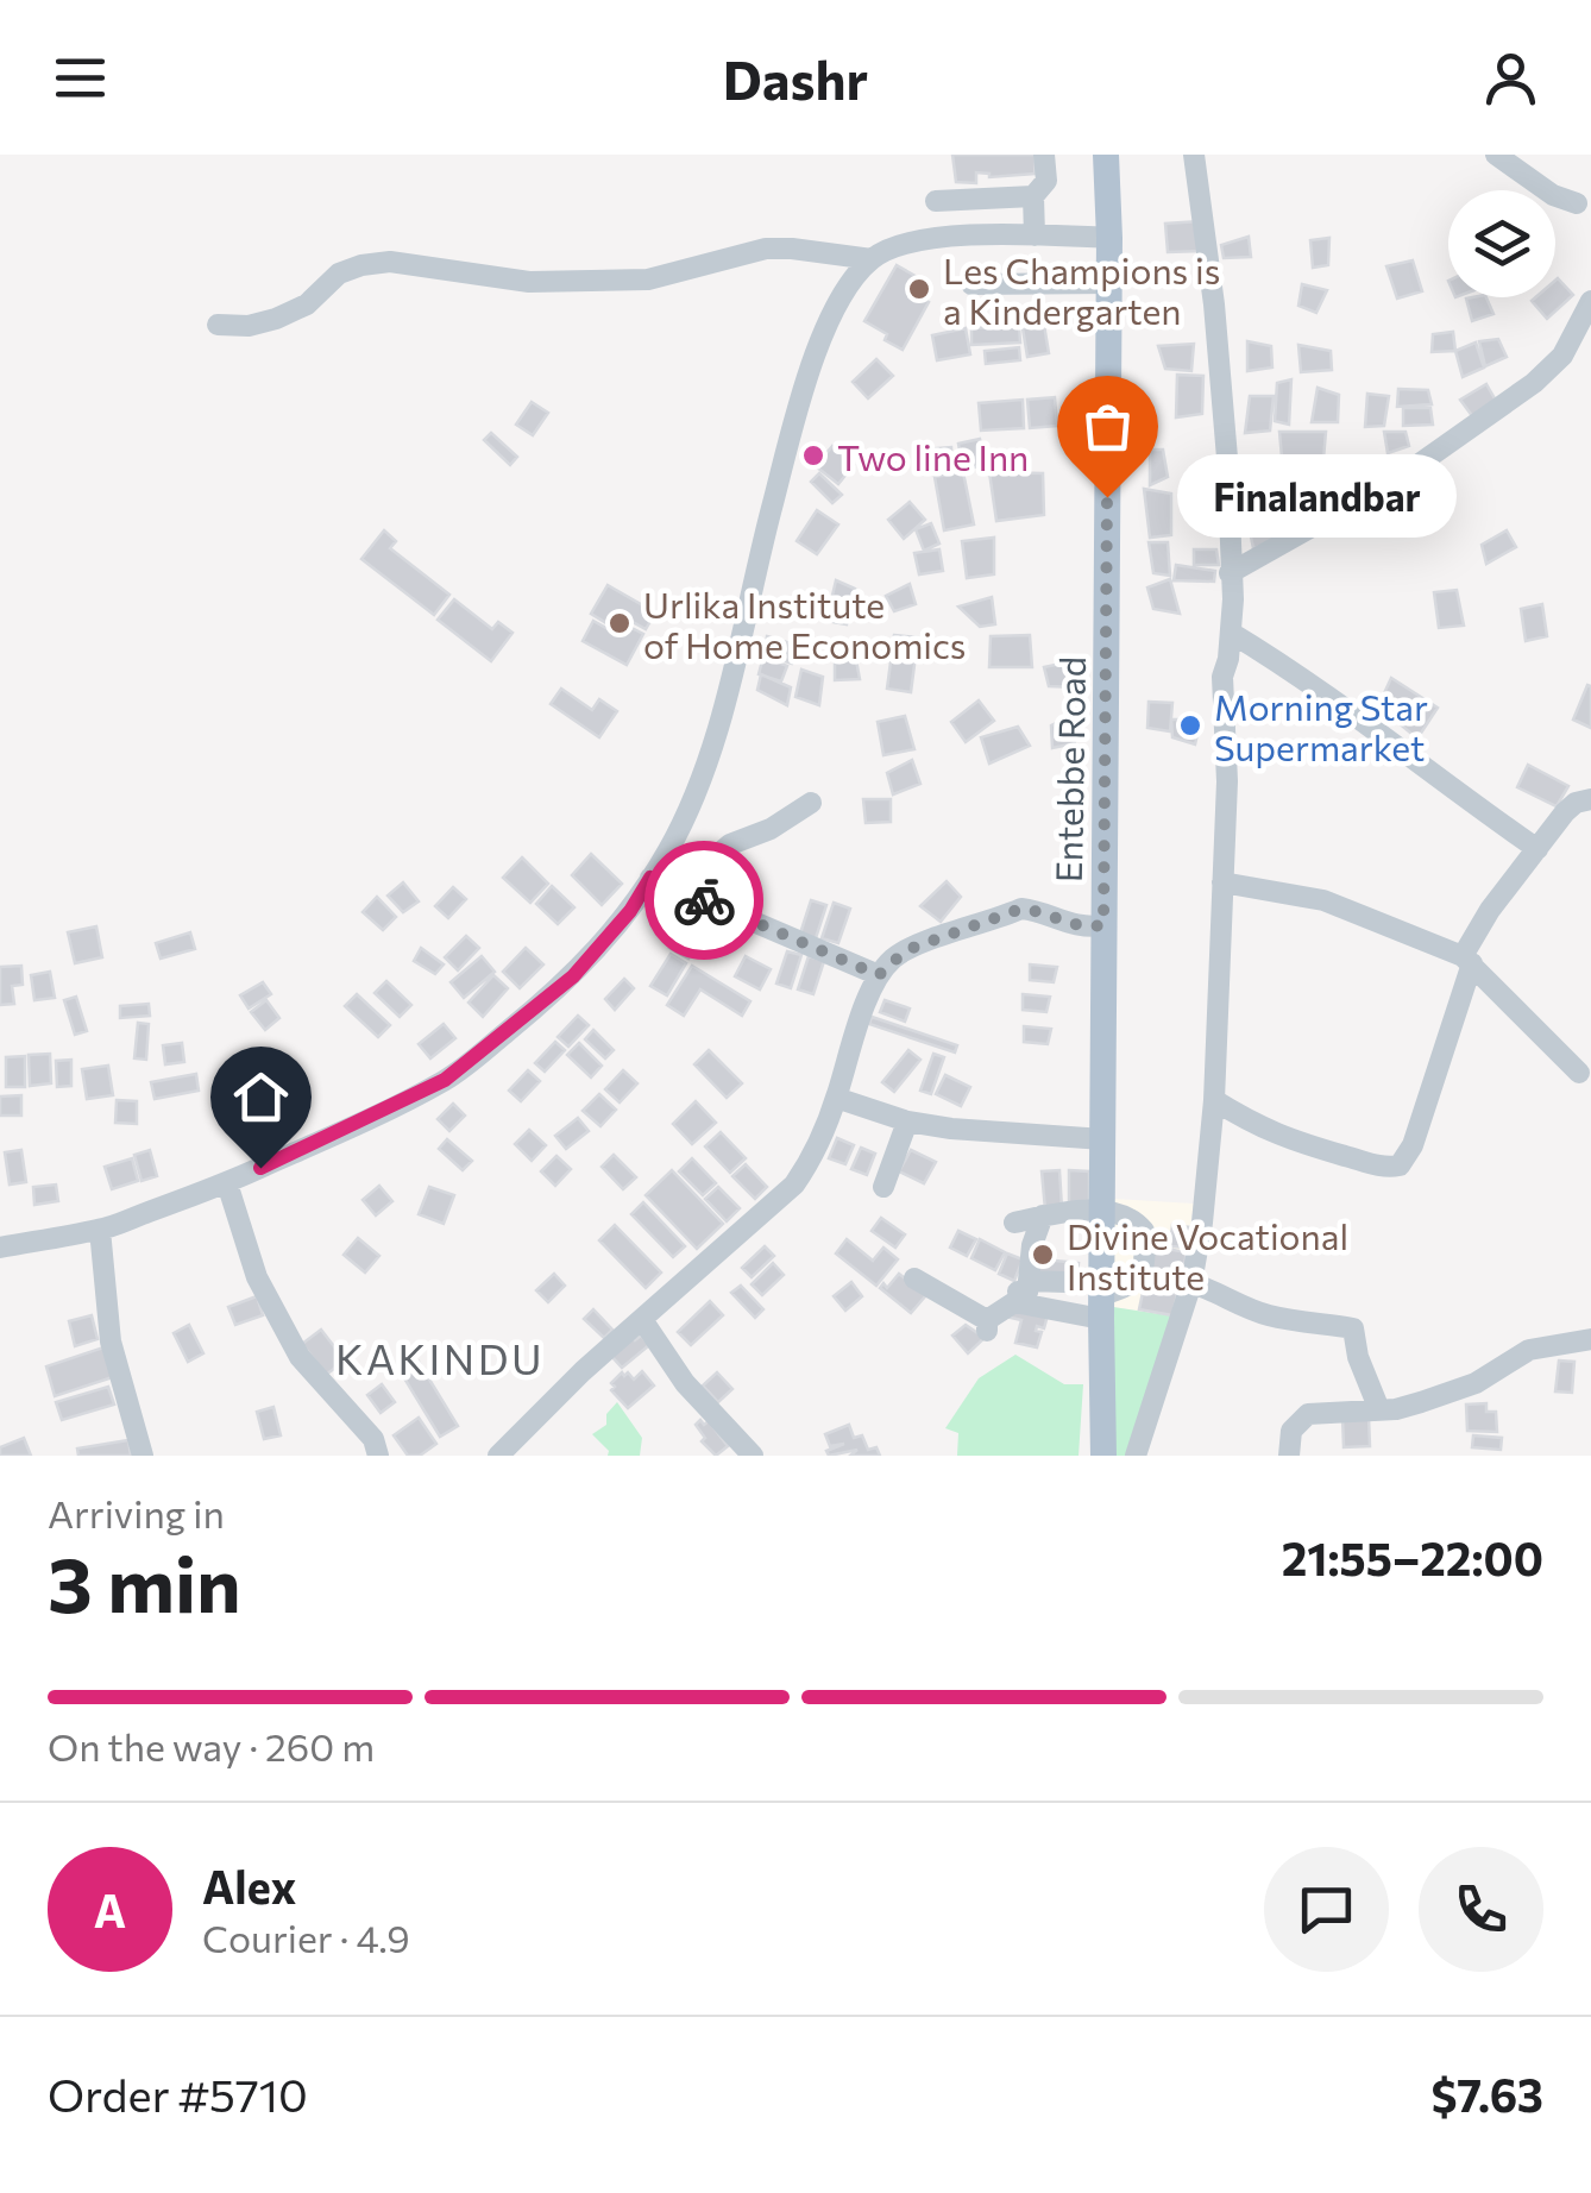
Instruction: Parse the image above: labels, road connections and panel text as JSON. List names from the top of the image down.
{
  "streets": {
    "main road": ["Entebbe Road"]
  },
  "districts": ["KAKINDU"],
  "places": [
    "Les Champions is a Kindergarten",
    "Two line Inn",
    "Finalandbar",
    "Urlika Institute of Home Economics",
    "Morning Star Supermarket",
    "Divine Vocational Institute"
  ],
  "page": {
    "header": "Dashr",
    "bubble": "Finalandbar",
    "heading": ["3 min", "Arriving in", "21:55–22:00"],
    "panel": [
      "Alex",
      "Courier · 4.9",
      "Order #5710",
      "$7.63"
    ],
    "bar": "On the way · 260 m",
    "round": "A"
  }
}
